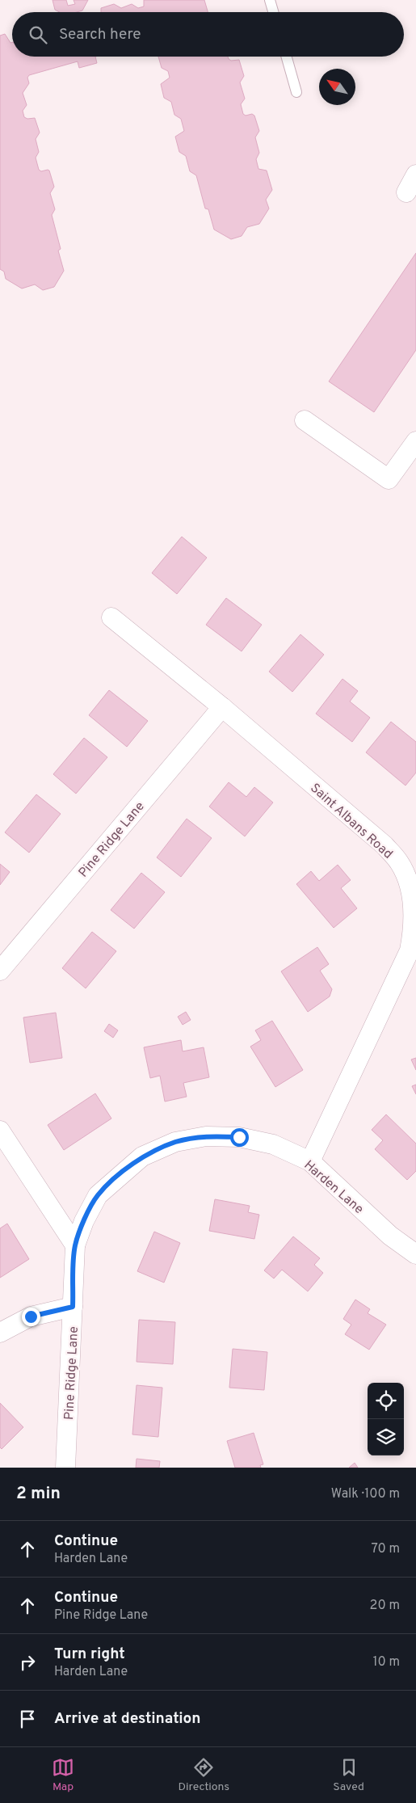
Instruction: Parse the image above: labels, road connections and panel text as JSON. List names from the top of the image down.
{
  "streets": {
    "street": ["Saint Albans Road", "Pine Ridge Lane", "Harden Lane"]
  },
  "crossings": [
    ["Saint Albans Road", "Pine Ridge Lane"],
    ["Saint Albans Road", "Harden Lane"],
    ["Pine Ridge Lane", "Harden Lane"]
  ],
  "north": "top left",
  "page": {
    "search": "Search here",
    "heading": ["2 min", "Walk · 100 m"],
    "list": [
      ["Continue", "Harden Lane", "70 m"],
      ["Continue", "Pine Ridge Lane", "20 m"],
      ["Turn right", "Harden Lane", "10 m"],
      "Arrive at destination"
    ],
    "nav": ["Map", "Directions", "Saved"]
  }
}
